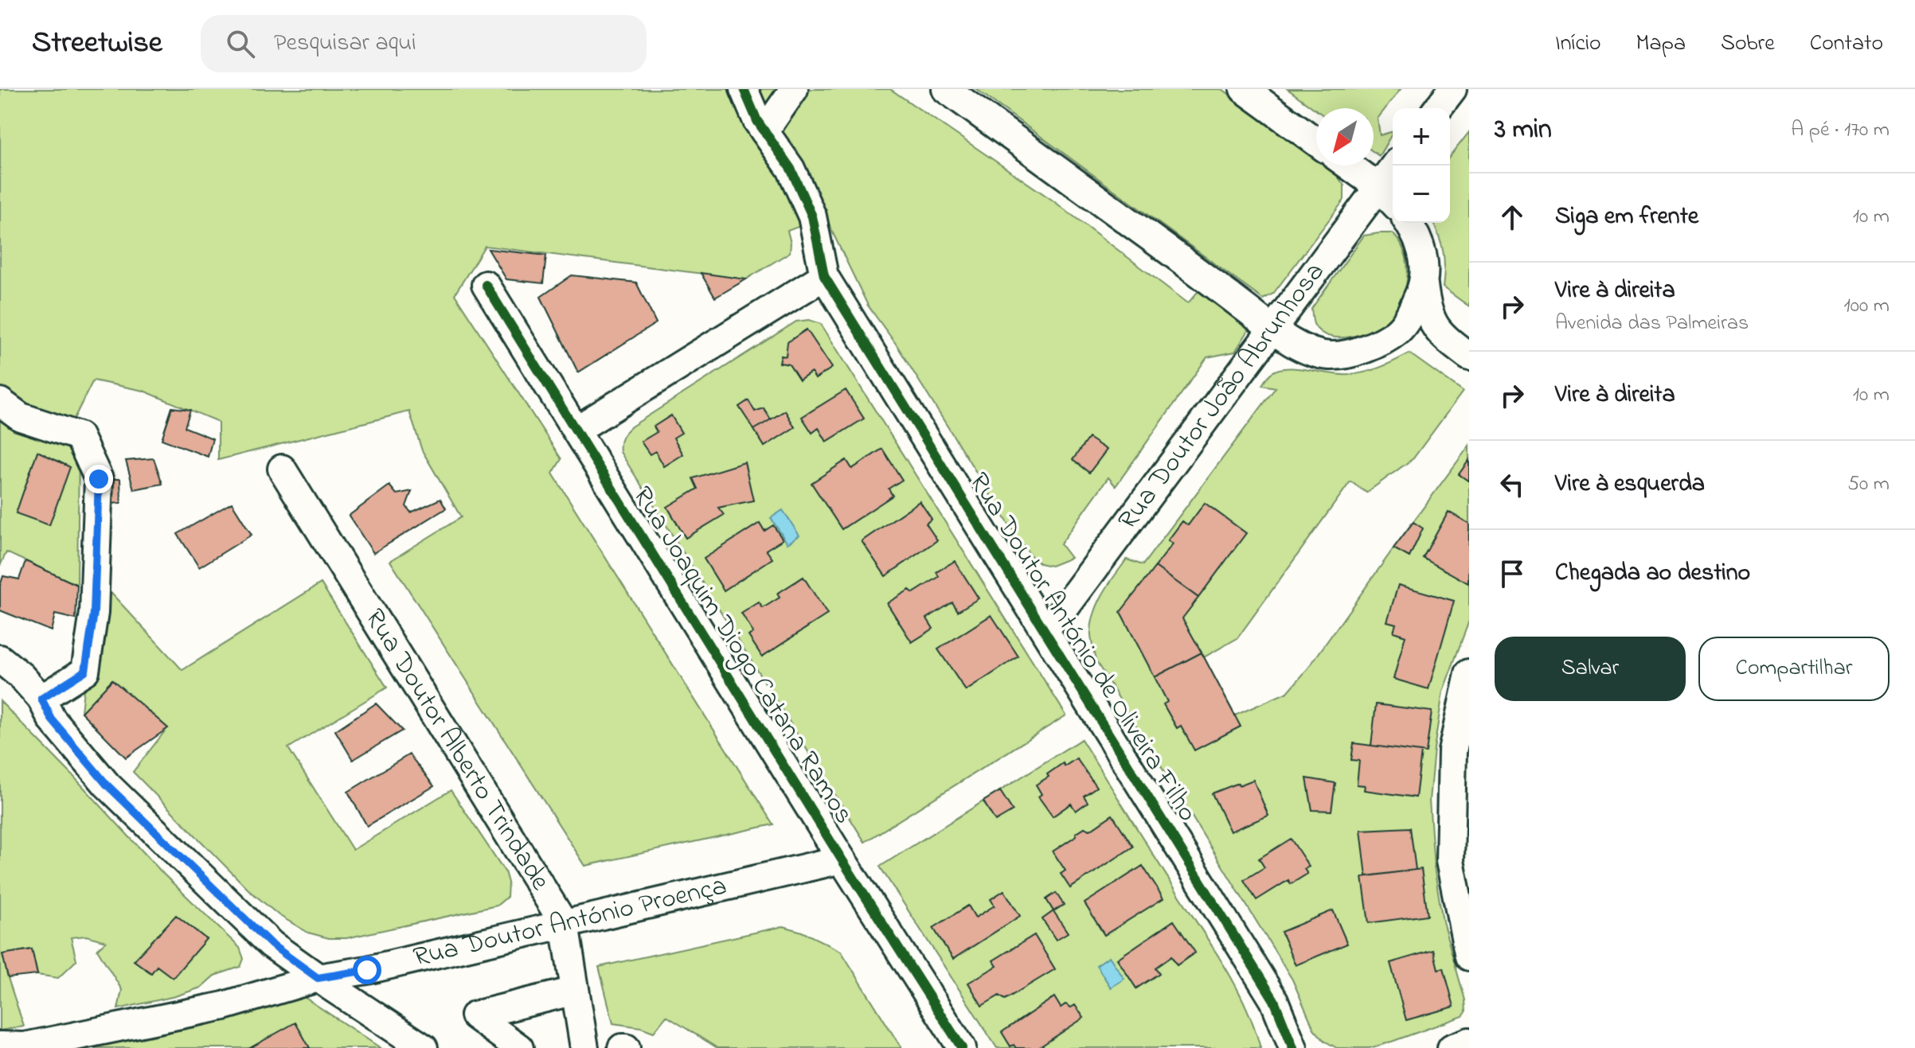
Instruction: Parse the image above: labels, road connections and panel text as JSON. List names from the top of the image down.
{
  "streets": {
    "street": [
      "Rua Doutor João Abrunhosa",
      "Rua Doutor António de Oliveira Filho",
      "Rua Joaquim Diogo Catana Ramos",
      "Rua Doutor Alberto Trindade",
      "Rua Doutor António Proença"
    ]
  },
  "crossings": [
    ["Rua Doutor João Abrunhosa", "Rua Doutor António de Oliveira Filho"],
    ["Rua Joaquim Diogo Catana Ramos", "Rua Doutor António Proença"],
    ["Rua Doutor Alberto Trindade", "Rua Doutor António Proença"]
  ],
  "north": "bottom left",
  "page": {
    "header": "Streetwise",
    "search": "Pesquisar aqui",
    "nav": [
      "Início",
      "Mapa",
      "Sobre",
      "Contato"
    ],
    "heading": ["3 min", "A pé · 170 m"],
    "map_buttons": ["+", "−"],
    "list": [
      ["Siga em frente", "10 m"],
      ["Vire à direita", "Avenida das Palmeiras", "100 m"],
      ["Vire à direita", "10 m"],
      ["Vire à esquerda", "50 m"],
      "Chegada ao destino"
    ],
    "buttons": ["Salvar", "Compartilhar"]
  }
}
